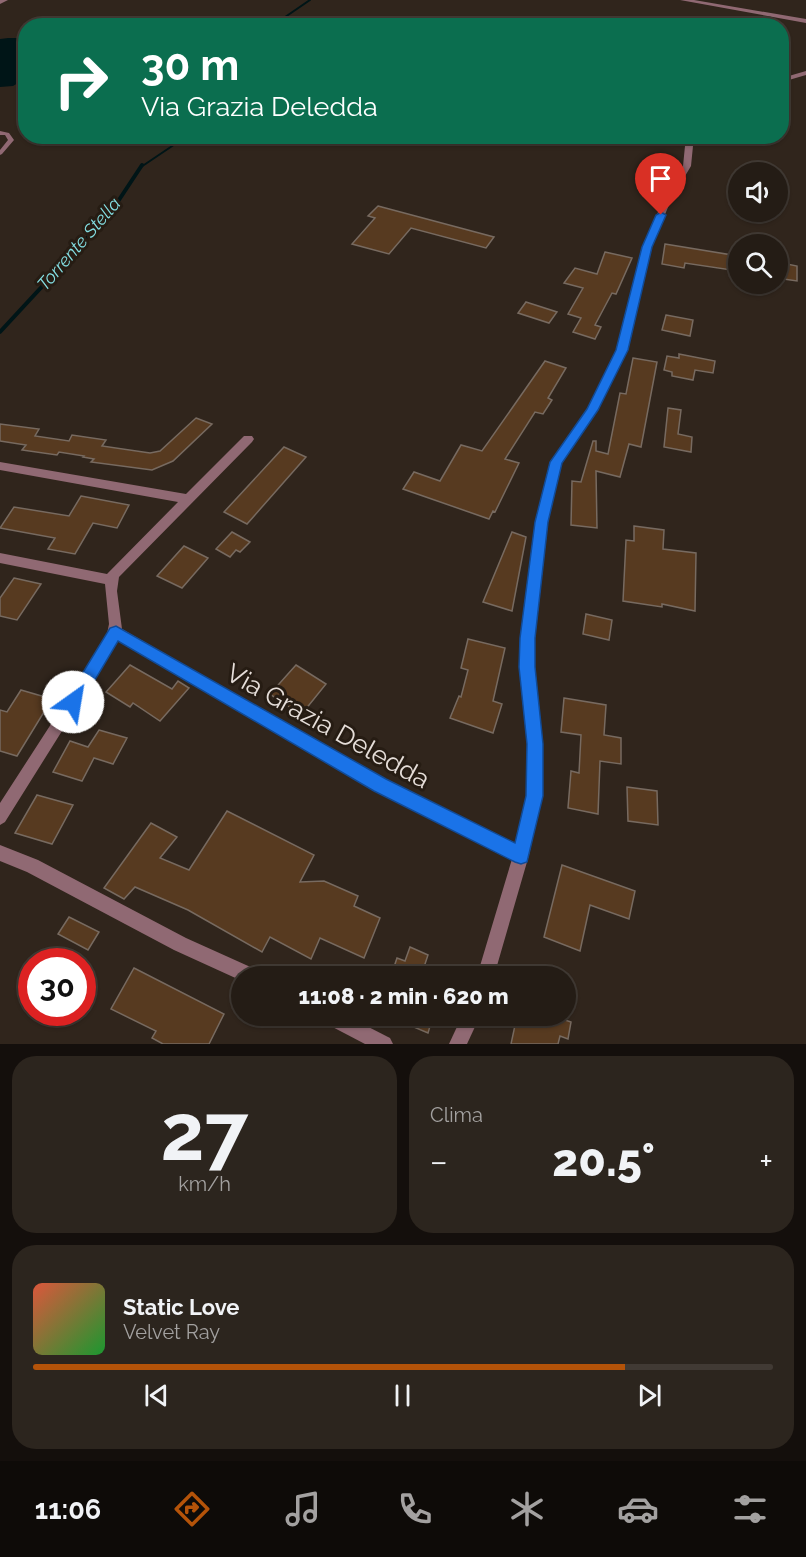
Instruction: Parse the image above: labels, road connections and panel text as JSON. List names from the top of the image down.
{
  "streets": {
    "street": ["Via Grazia Deledda"]
  },
  "water": ["Torrente Stella"],
  "page": {
    "turn": ["30 m", "Via Grazia Deledda"],
    "limit": "30",
    "trip": "11:08 · 2 min · 620 m",
    "tile": [
      ["27", "km/h"],
      "Clima"
    ],
    "heat": ["−", "20.5°", "+"],
    "song": ["Static Love", "Velvet Ray"],
    "tabs": "11:06"
  }
}
